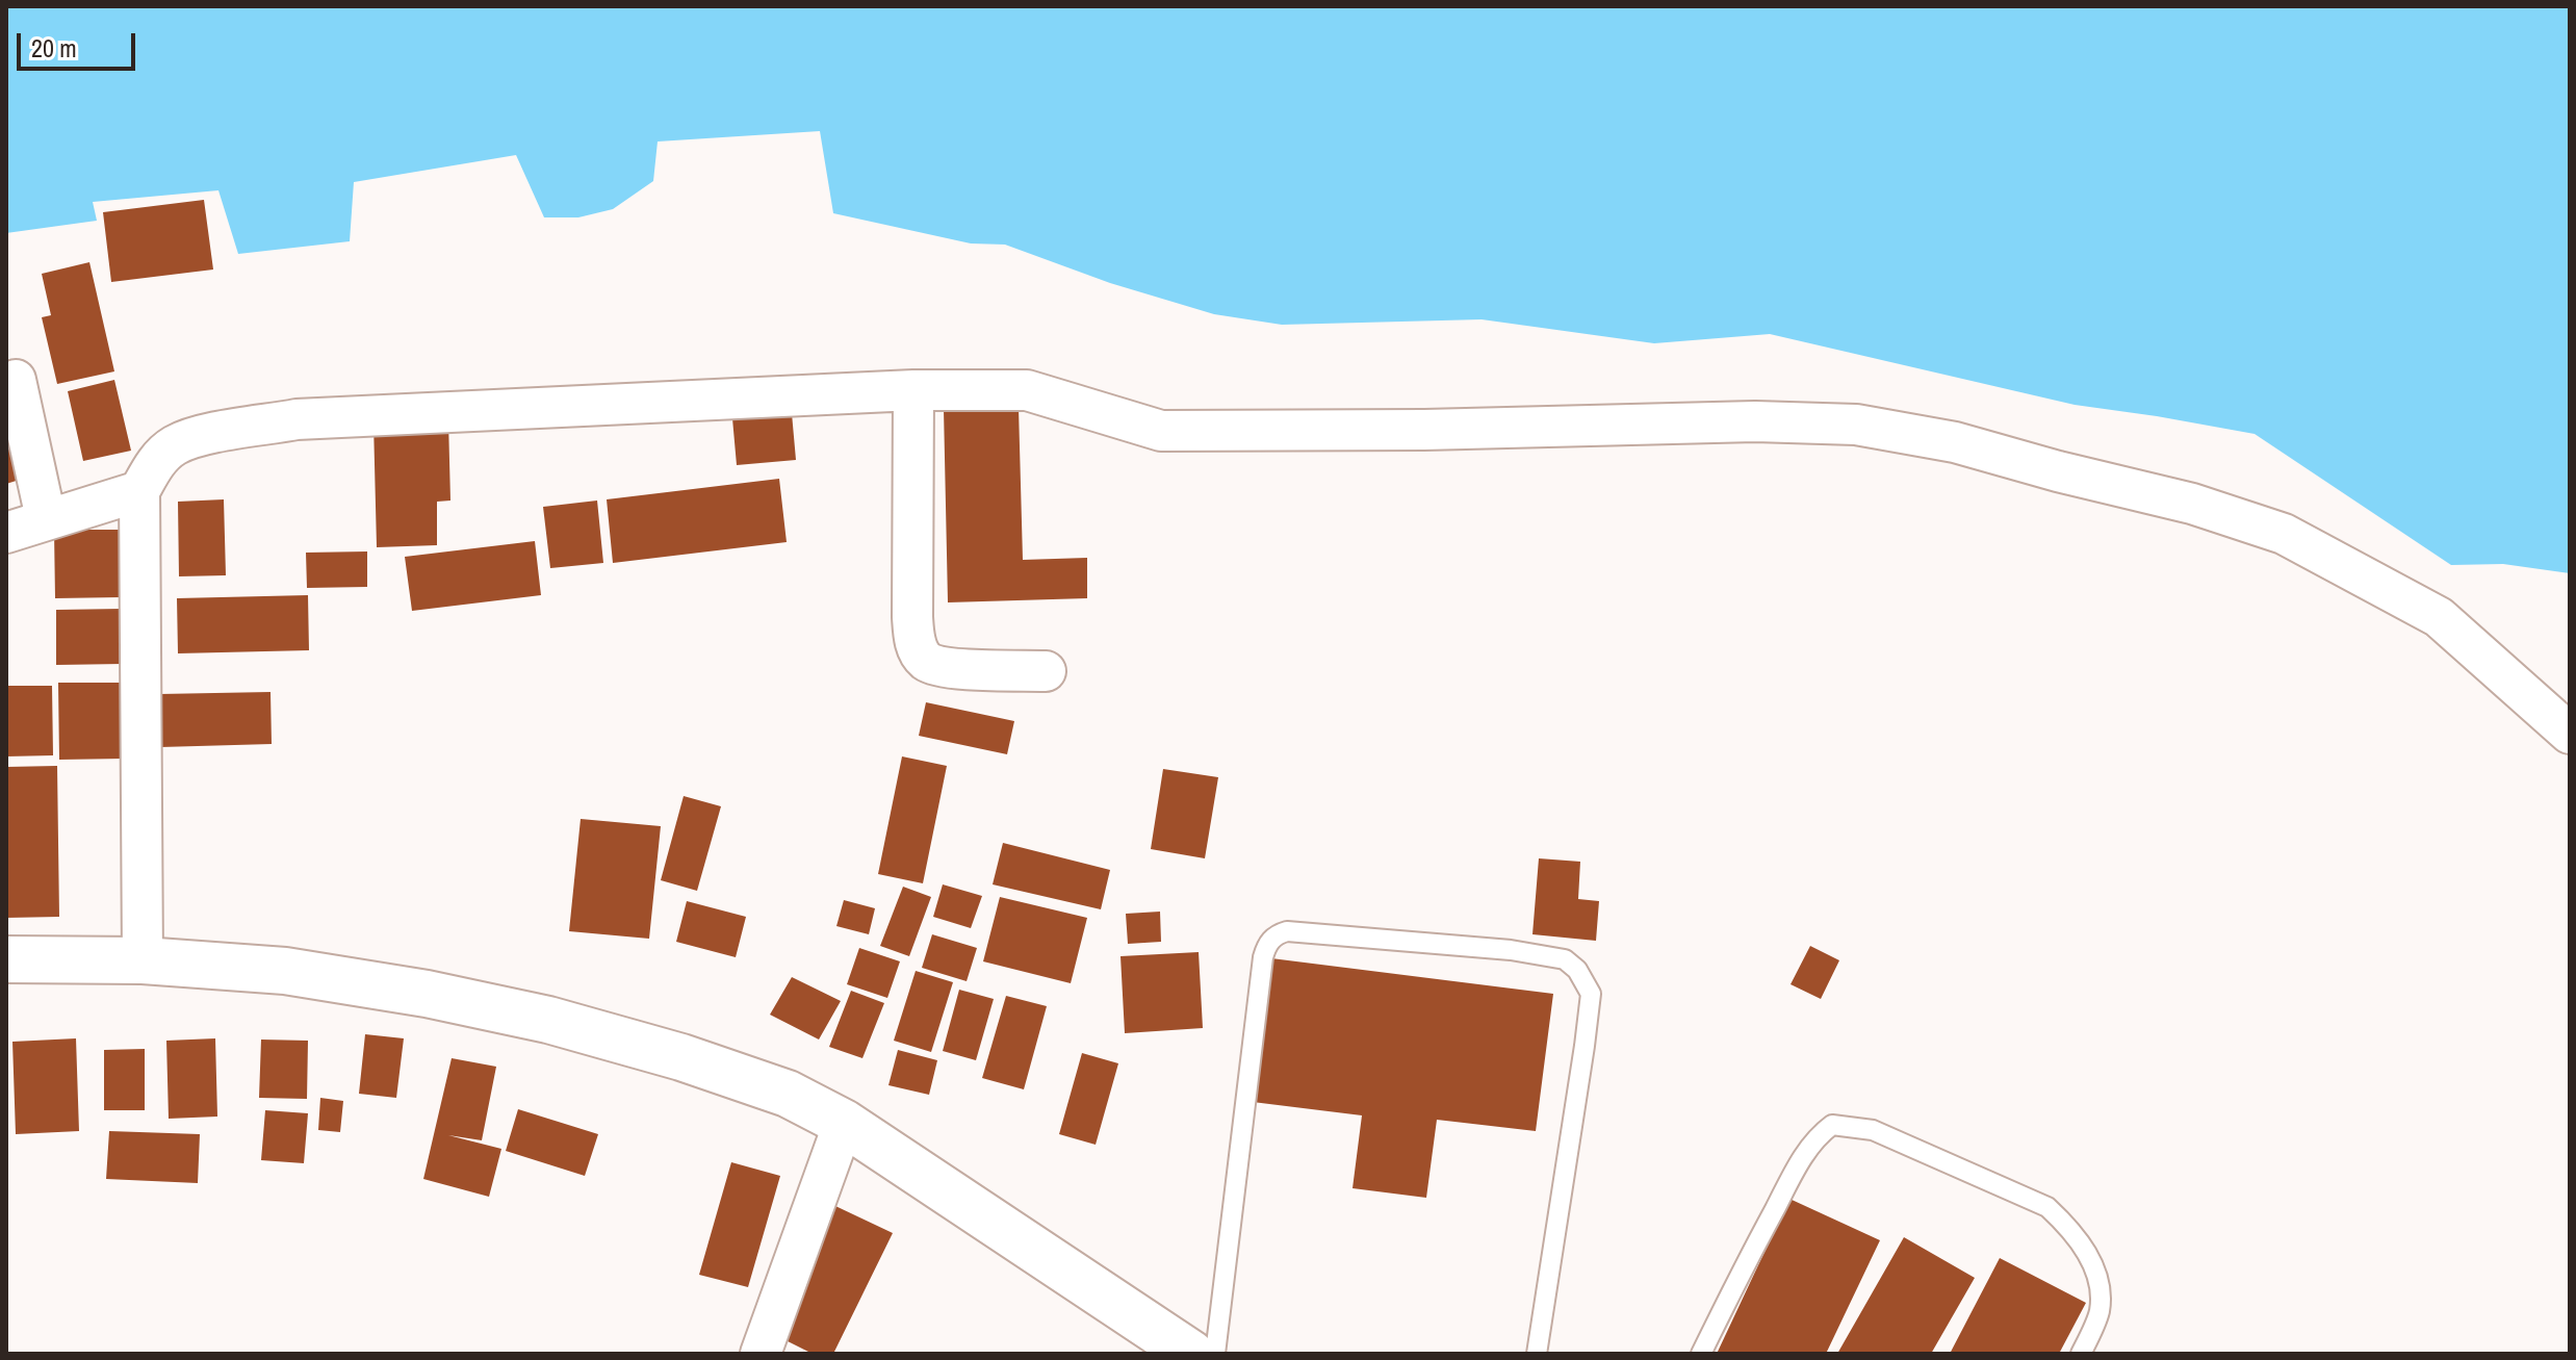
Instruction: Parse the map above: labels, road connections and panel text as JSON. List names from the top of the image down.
{
  "scale_bar": "20 m"
}
